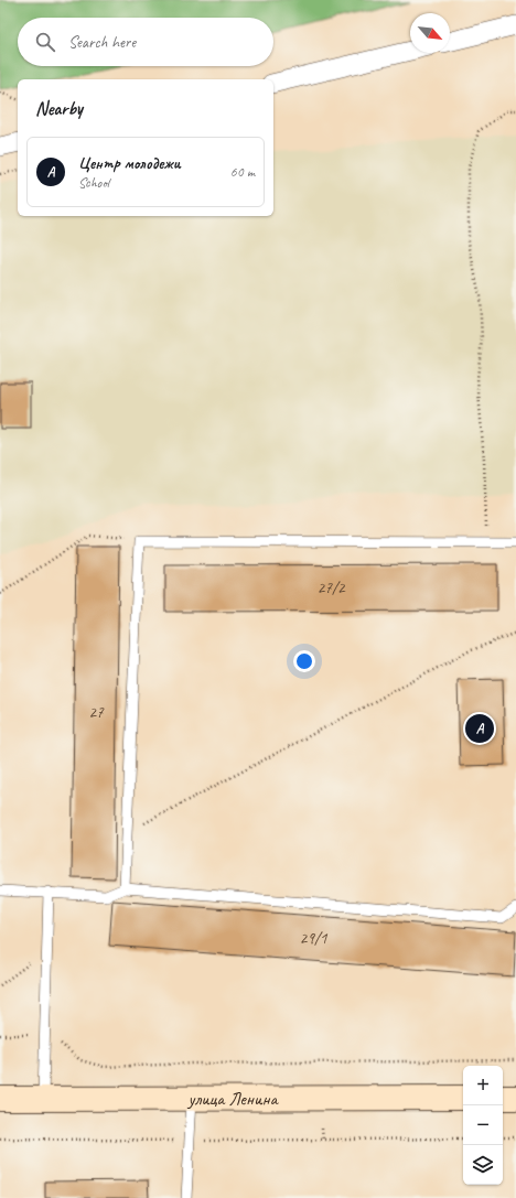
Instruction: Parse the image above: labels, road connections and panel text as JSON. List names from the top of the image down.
{
  "streets": {
    "main road": ["улица Ленина"]
  },
  "house_numbers": ["27/2", "27", "29/1"],
  "north": "bottom right",
  "page": {
    "search": "Search here",
    "heading": "Nearby",
    "list": [
      {
        "mark": "A",
        "name": "Центр молодежи",
        "note": "School",
        "value": "60 m"
      }
    ],
    "pins": "A",
    "map_buttons": ["+", "−"]
  }
}
